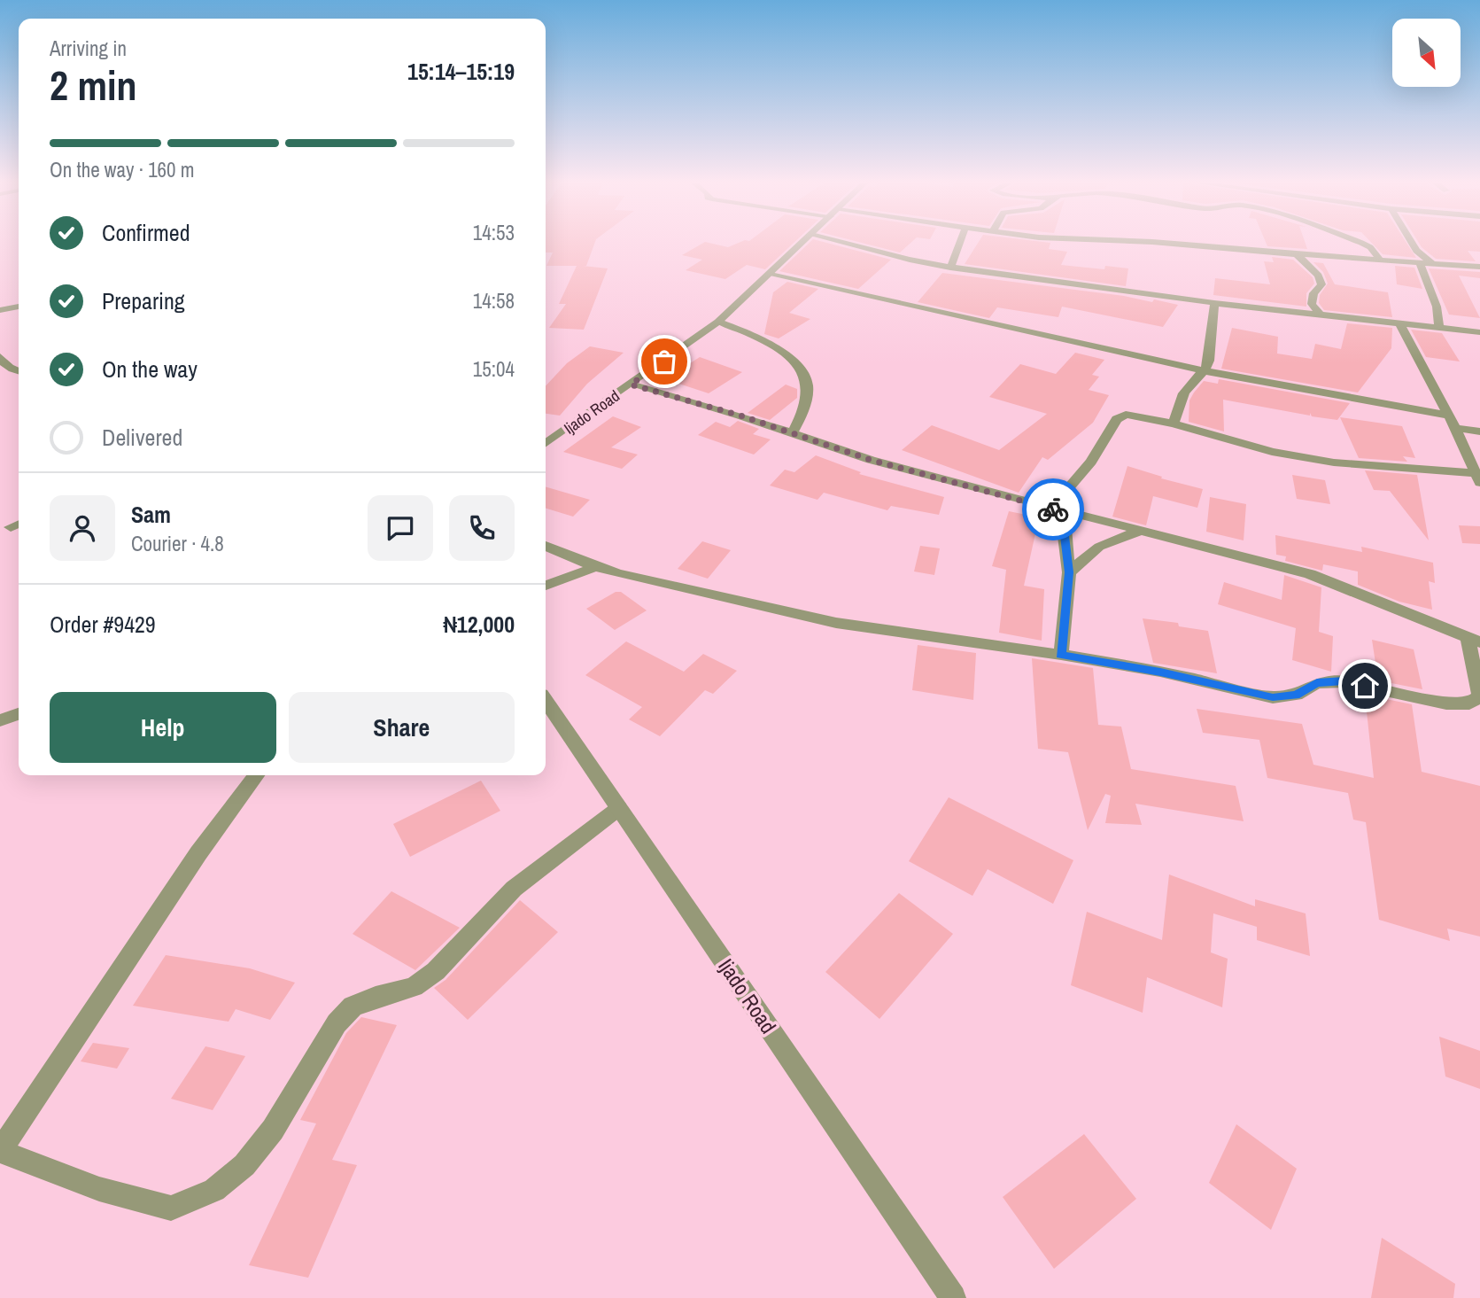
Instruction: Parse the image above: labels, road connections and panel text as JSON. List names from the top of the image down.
{
  "streets": {
    "street": ["Ijado Road"]
  },
  "north": "bottom right",
  "page": {
    "heading": ["2 min", "Arriving in", "15:14–15:19"],
    "panel": [
      "Sam",
      "Courier · 4.8",
      "Order #9429",
      "₦12,000"
    ],
    "bar": "On the way · 160 m",
    "list": [
      ["Confirmed", "14:53"],
      ["Preparing", "14:58"],
      ["On the way", "15:04"],
      "Delivered"
    ],
    "buttons": ["Help", "Share"]
  }
}
